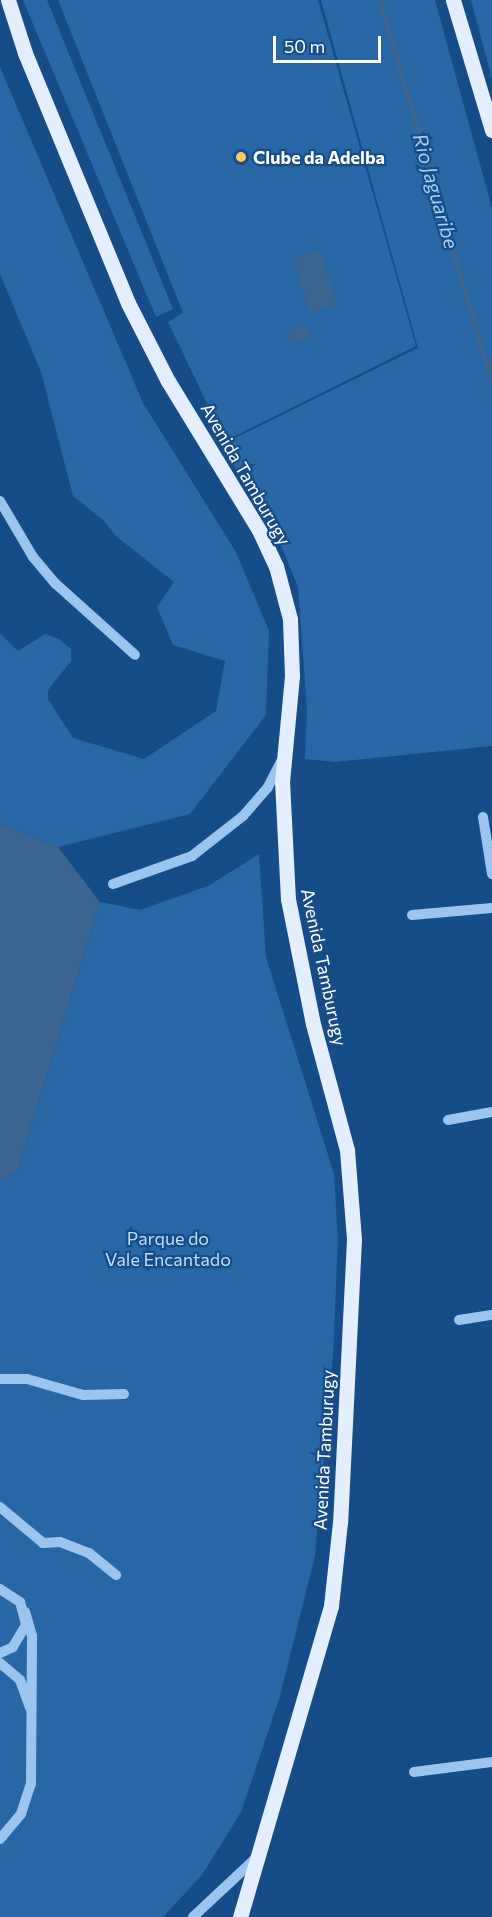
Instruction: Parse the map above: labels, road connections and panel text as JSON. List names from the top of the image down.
{
  "streets": {
    "main road": ["Avenida Tamburugy"]
  },
  "water": ["Rio Jaguaribe"],
  "parks": ["Parque do Vale Encantado"],
  "places": ["Clube da Adelba"],
  "scale_bar": "50 m"
}
